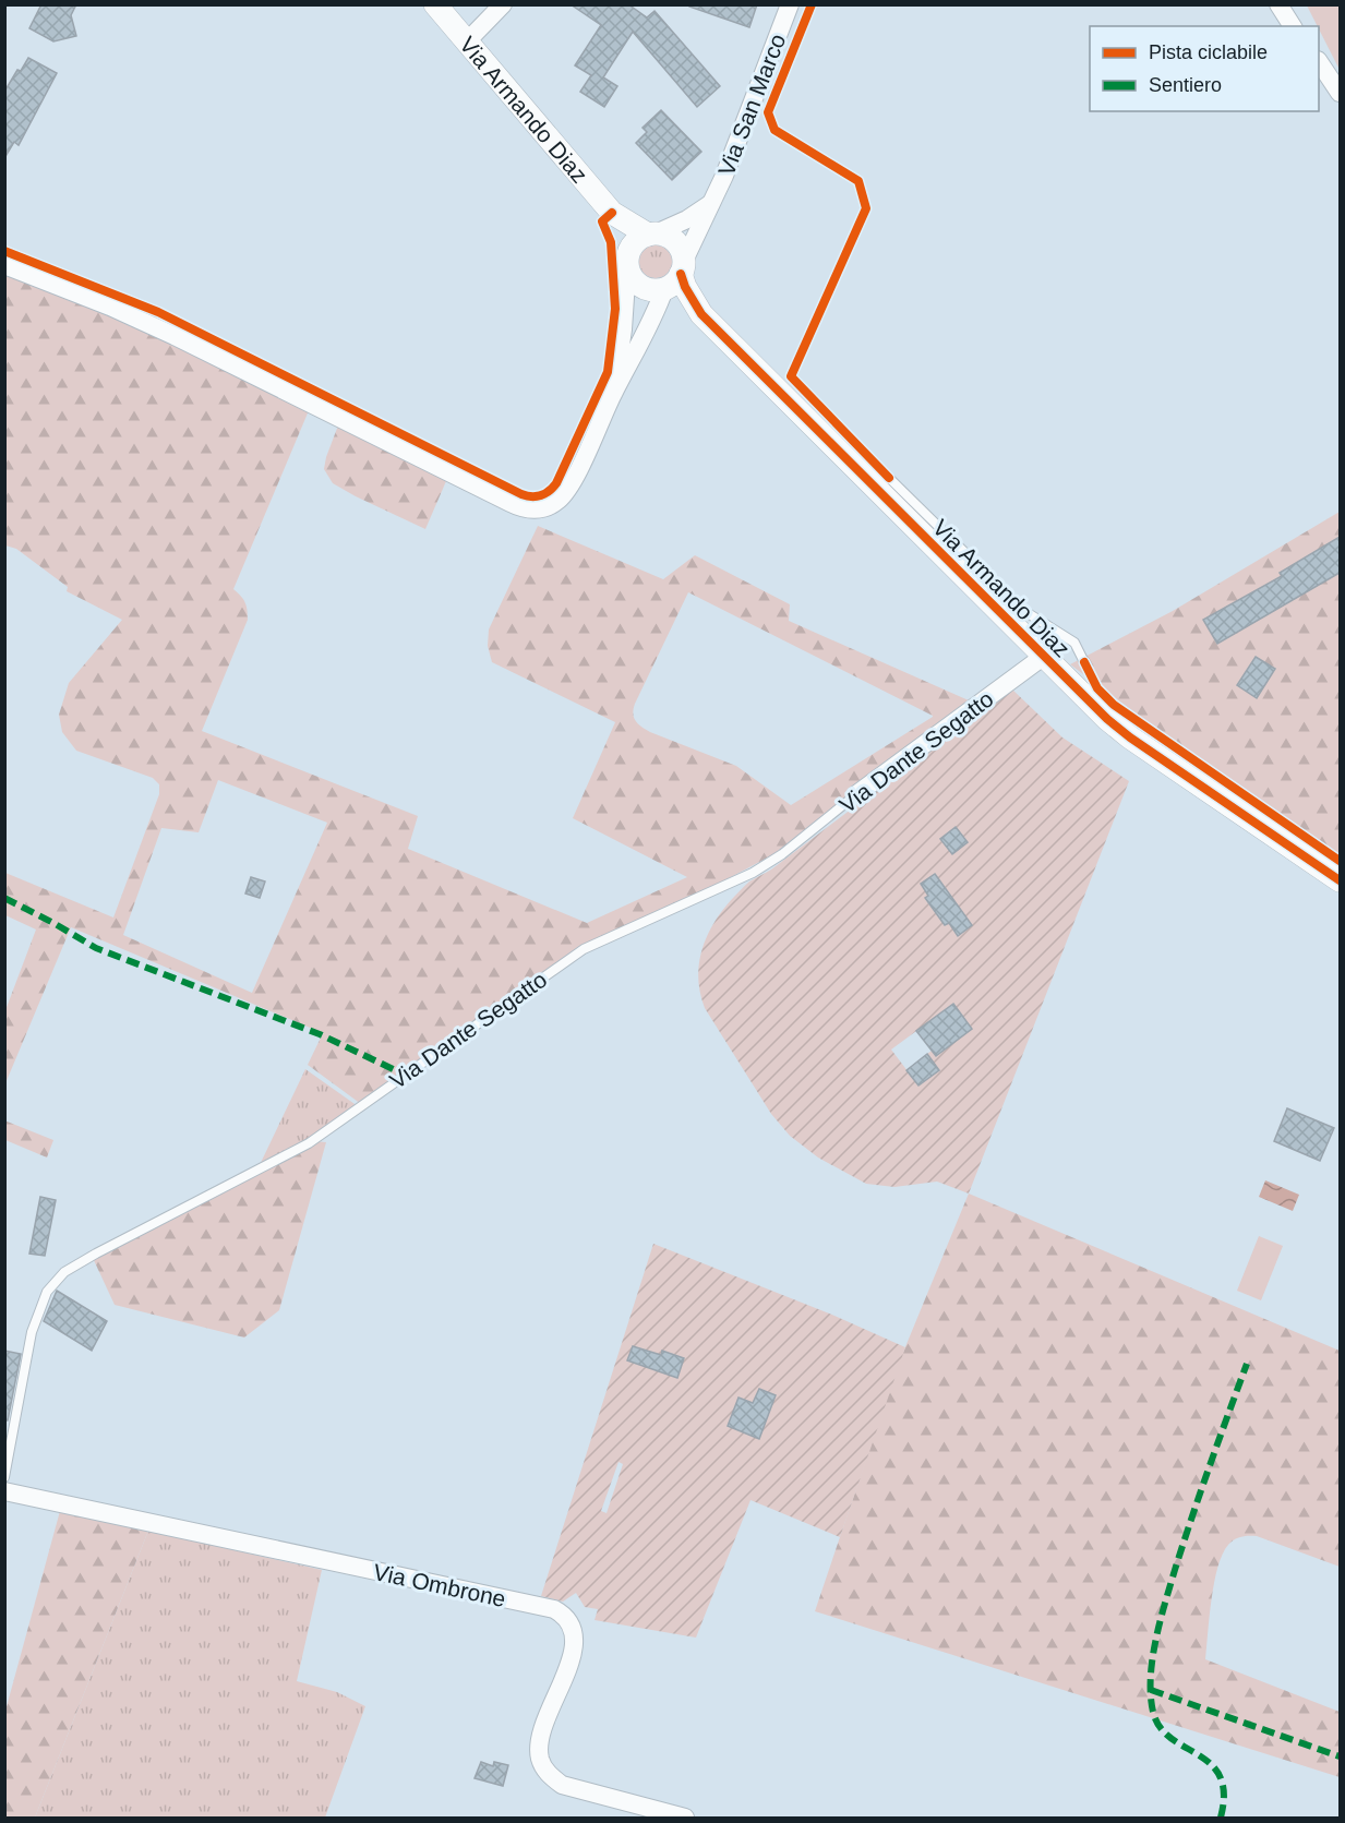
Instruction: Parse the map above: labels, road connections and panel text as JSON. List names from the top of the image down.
{
  "streets": {
    "street": [
      "Via San Marco",
      "Via Armando Diaz",
      "Via Dante Segatto",
      "Via Ombrone"
    ]
  },
  "crossings": [
    ["Via San Marco", "Via Armando Diaz"],
    ["Via Armando Diaz", "Via Dante Segatto"]
  ],
  "legend": ["Pista ciclabile", "Sentiero"]
}
